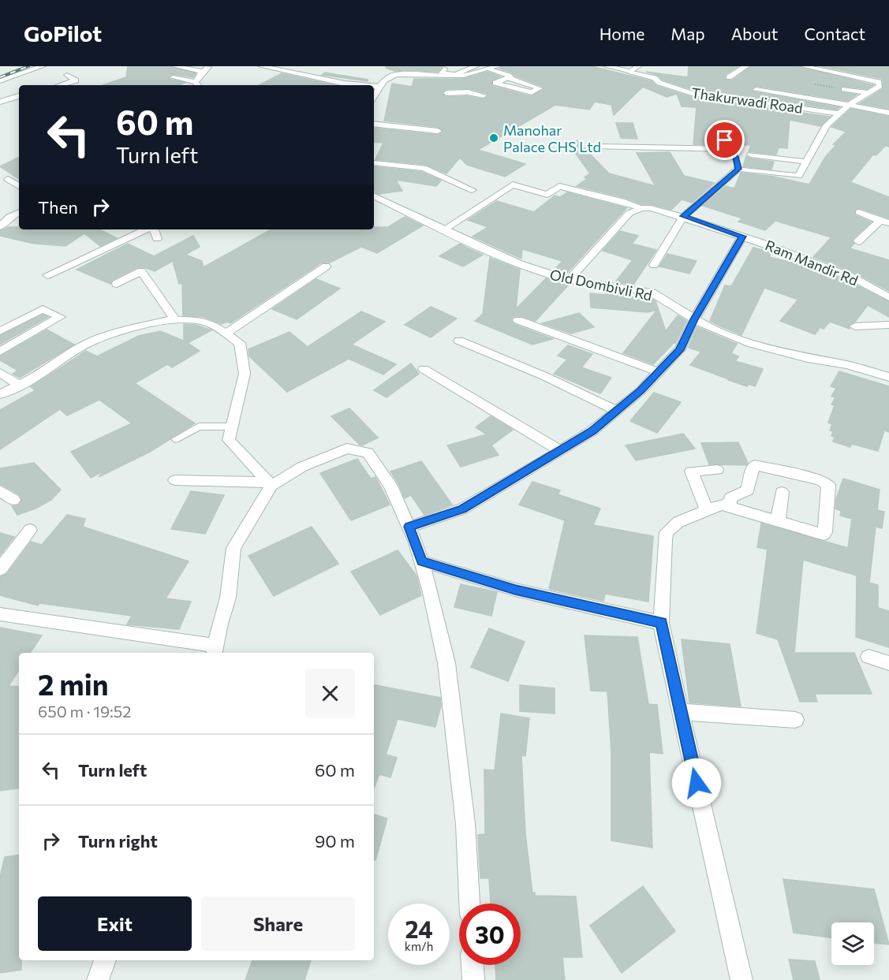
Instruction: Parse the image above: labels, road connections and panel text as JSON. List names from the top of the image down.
{
  "streets": {
    "street": ["Thakurwadi Road", "Ram Mandir Rd", "Old Dombivli Rd"]
  },
  "crossings": [
    ["Ram Mandir Rd", "Old Dombivli Rd"]
  ],
  "places": ["Manohar Palace CHS Ltd"],
  "page": {
    "header": "GoPilot",
    "nav": [
      "Home",
      "Map",
      "About",
      "Contact"
    ],
    "turn": ["60 m", "Turn left"],
    "then": "Then",
    "heading": ["2 min", "650 m · 19:52"],
    "list": [
      {
        "name": "Turn left",
        "value": "60 m"
      },
      {
        "name": "Turn right",
        "value": "90 m"
      }
    ],
    "buttons": ["Exit", "Share"],
    "speed": "24 km/h",
    "limit": "30"
  }
}
